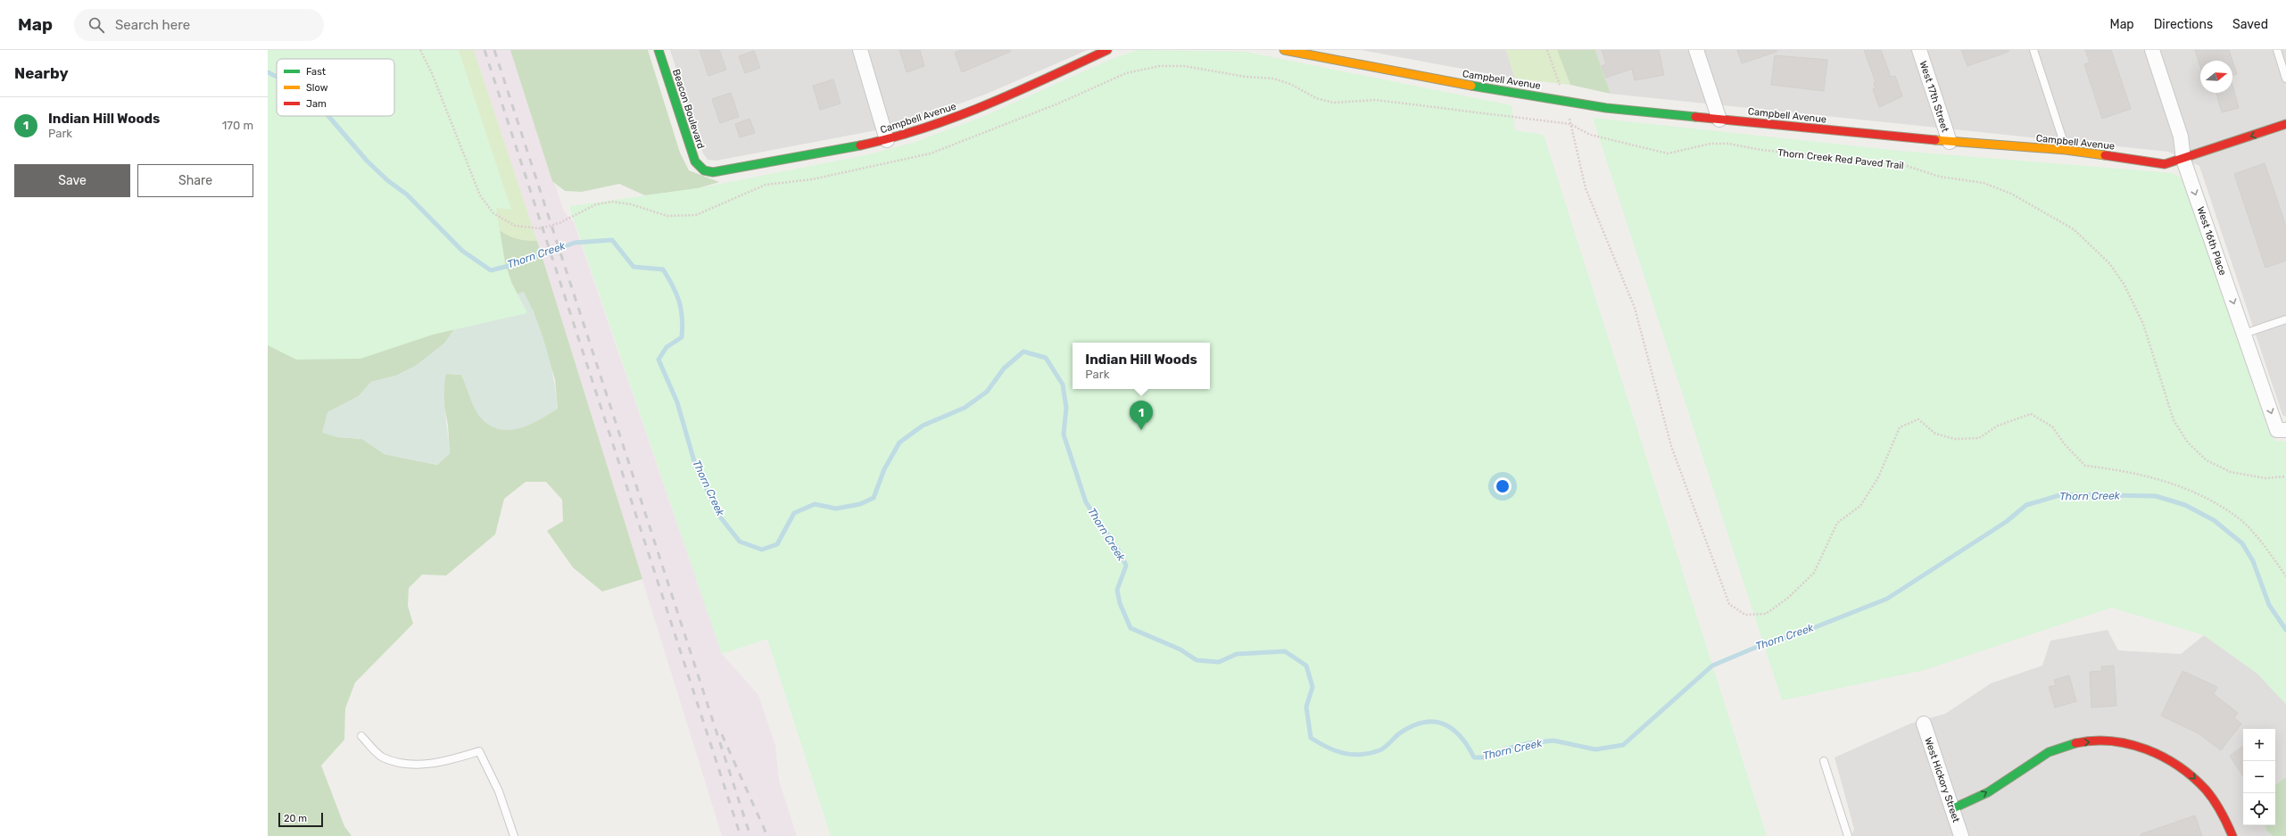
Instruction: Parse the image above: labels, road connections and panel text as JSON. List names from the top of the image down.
{
  "streets": {
    "street": [
      "Campbell Avenue",
      "West 17th Street",
      "Beacon Boulevard",
      "West 16th Place",
      "West Hickory Street"
    ],
    "path": ["Thorn Creek Red Paved Trail"]
  },
  "crossings": [
    ["Campbell Avenue", "West 17th Street"],
    ["Campbell Avenue", "Beacon Boulevard"],
    ["Campbell Avenue", "West 16th Place"]
  ],
  "one_way": ["West 16th Place"],
  "water": ["Thorn Creek"],
  "legend": ["Fast", "Slow", "Jam"],
  "scale_bar": "20 m",
  "north": "right",
  "page": {
    "header": "Map",
    "search": "Search here",
    "nav": ["Map", "Directions", "Saved"],
    "heading": "Nearby",
    "list": [
      {
        "mark": "1",
        "name": "Indian Hill Woods",
        "note": "Park",
        "value": "170 m"
      }
    ],
    "buttons": ["Save", "Share"],
    "popup": ["Indian Hill Woods", "Park"],
    "pins": "1",
    "map_buttons": ["+", "−"],
    "scale": "20 m"
  }
}
